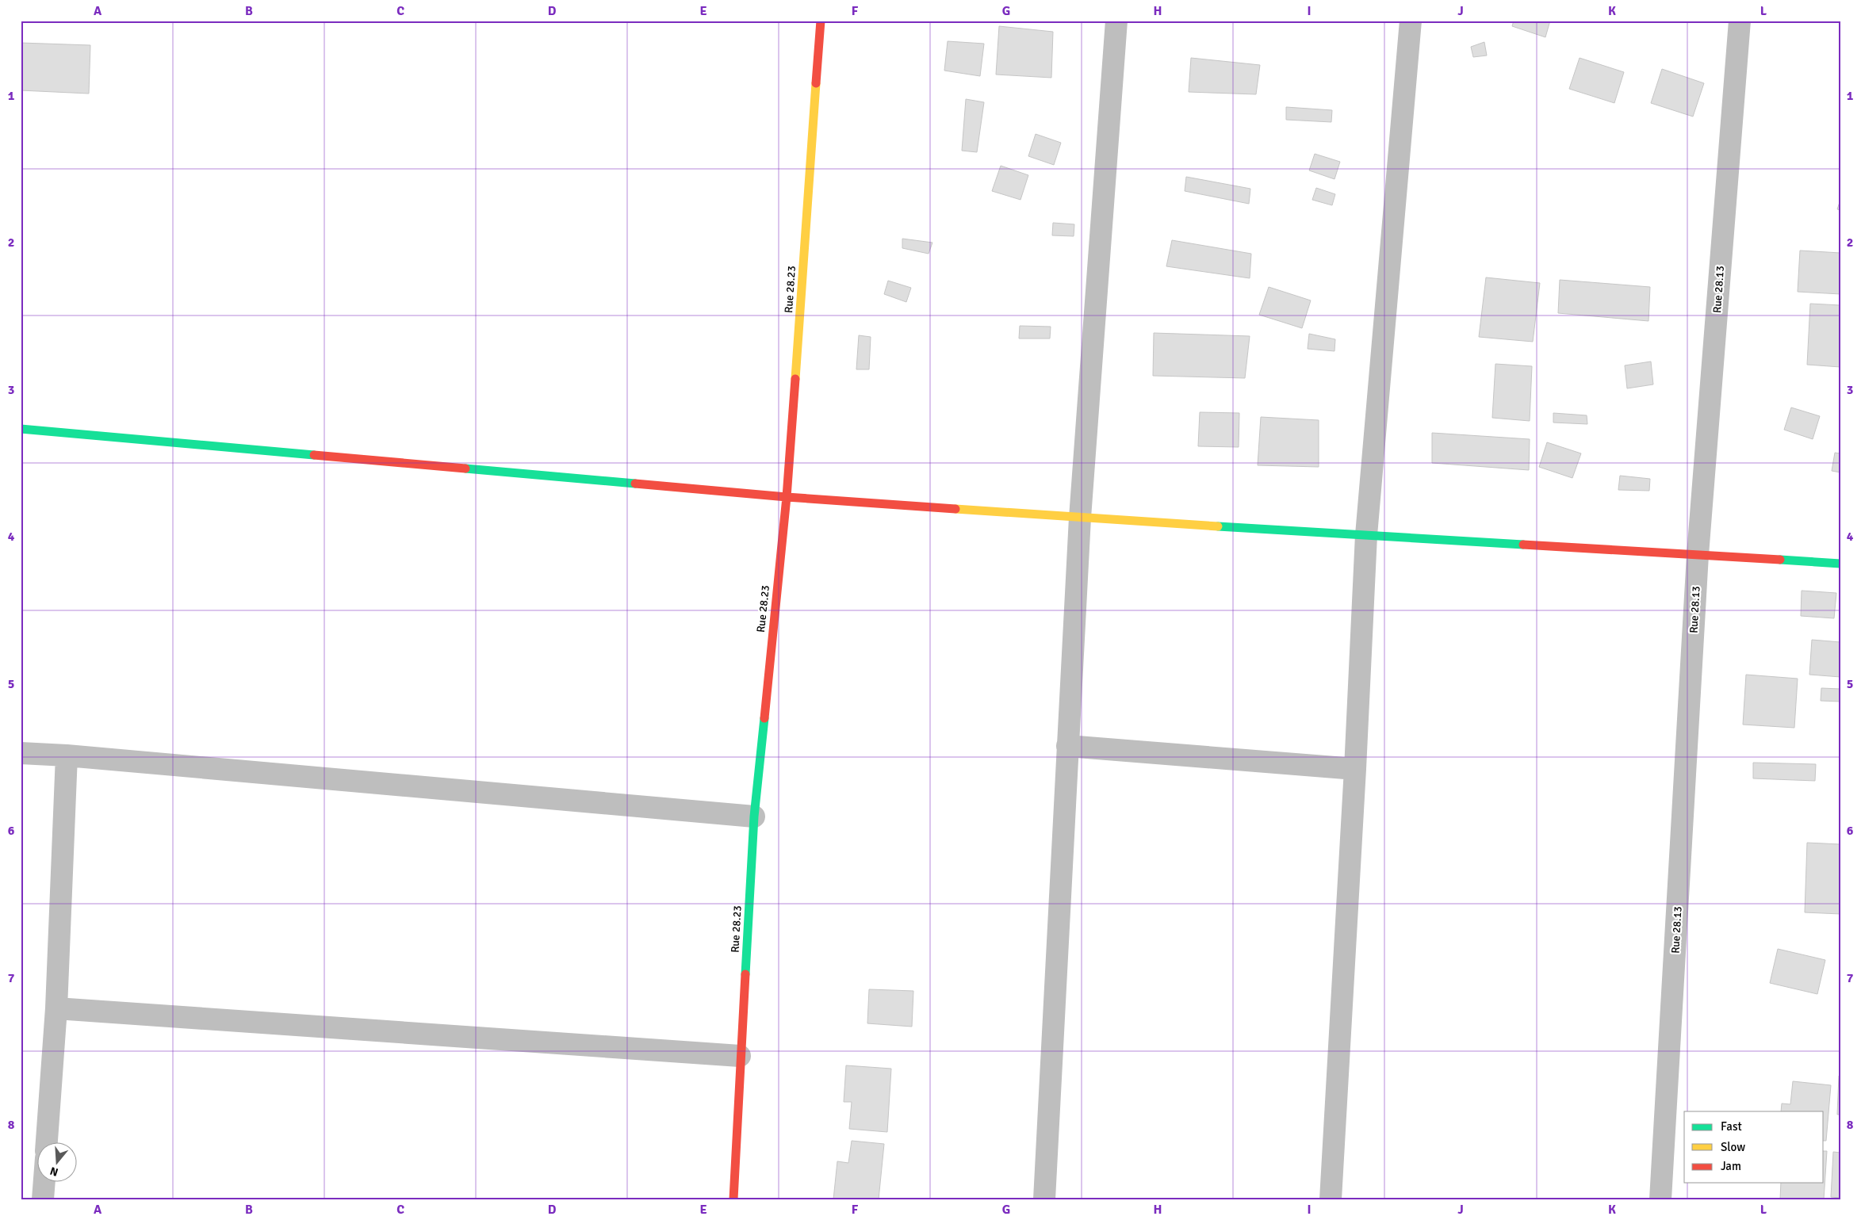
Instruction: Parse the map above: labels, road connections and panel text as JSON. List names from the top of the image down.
{
  "streets": {
    "street": ["Rue 28.23", "Rue 28.13"]
  },
  "legend": ["Fast", "Slow", "Jam"],
  "north": "bottom",
  "grid": {
    "columns": [
      "A",
      "B",
      "C",
      "D",
      "E",
      "F",
      "G",
      "H",
      "I",
      "J",
      "K",
      "L"
    ],
    "rows": [
      "1",
      "2",
      "3",
      "4",
      "5",
      "6",
      "7",
      "8"
    ]
  }
}
